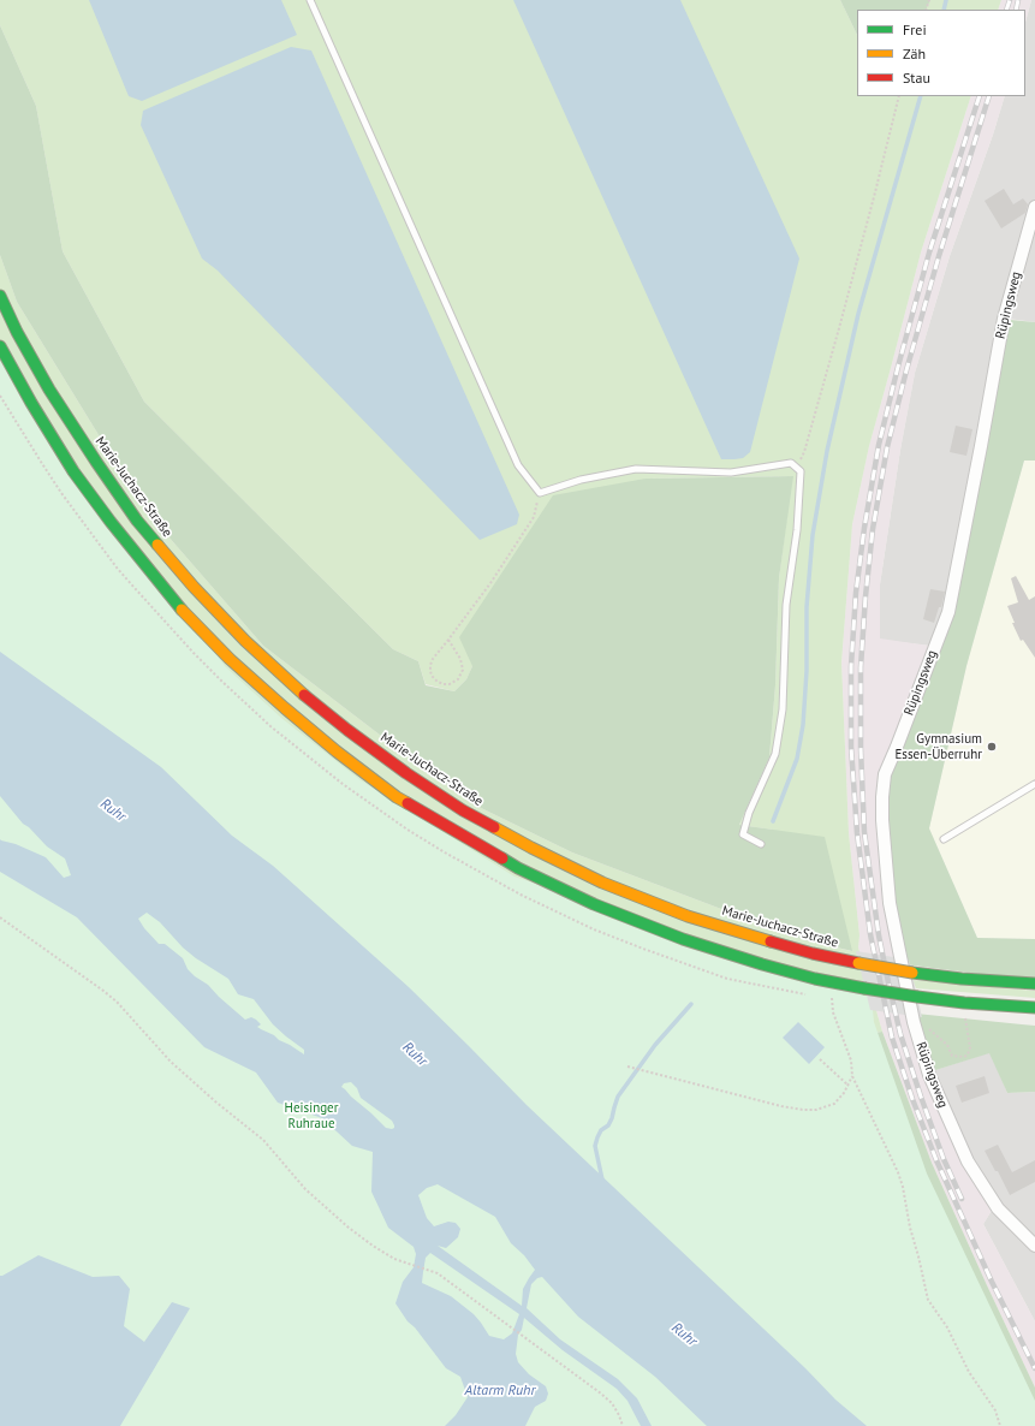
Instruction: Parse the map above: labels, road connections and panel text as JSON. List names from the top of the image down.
{
  "streets": {
    "main road": ["Marie-Juchacz-Straße"],
    "street": ["Rüpingsweg"]
  },
  "water": ["Ruhr", "Altarm Ruhr"],
  "parks": ["Heisinger Ruhraue"],
  "places": ["Gymnasium Essen-Überruhr"],
  "legend": ["Frei", "Zäh", "Stau"]
}
